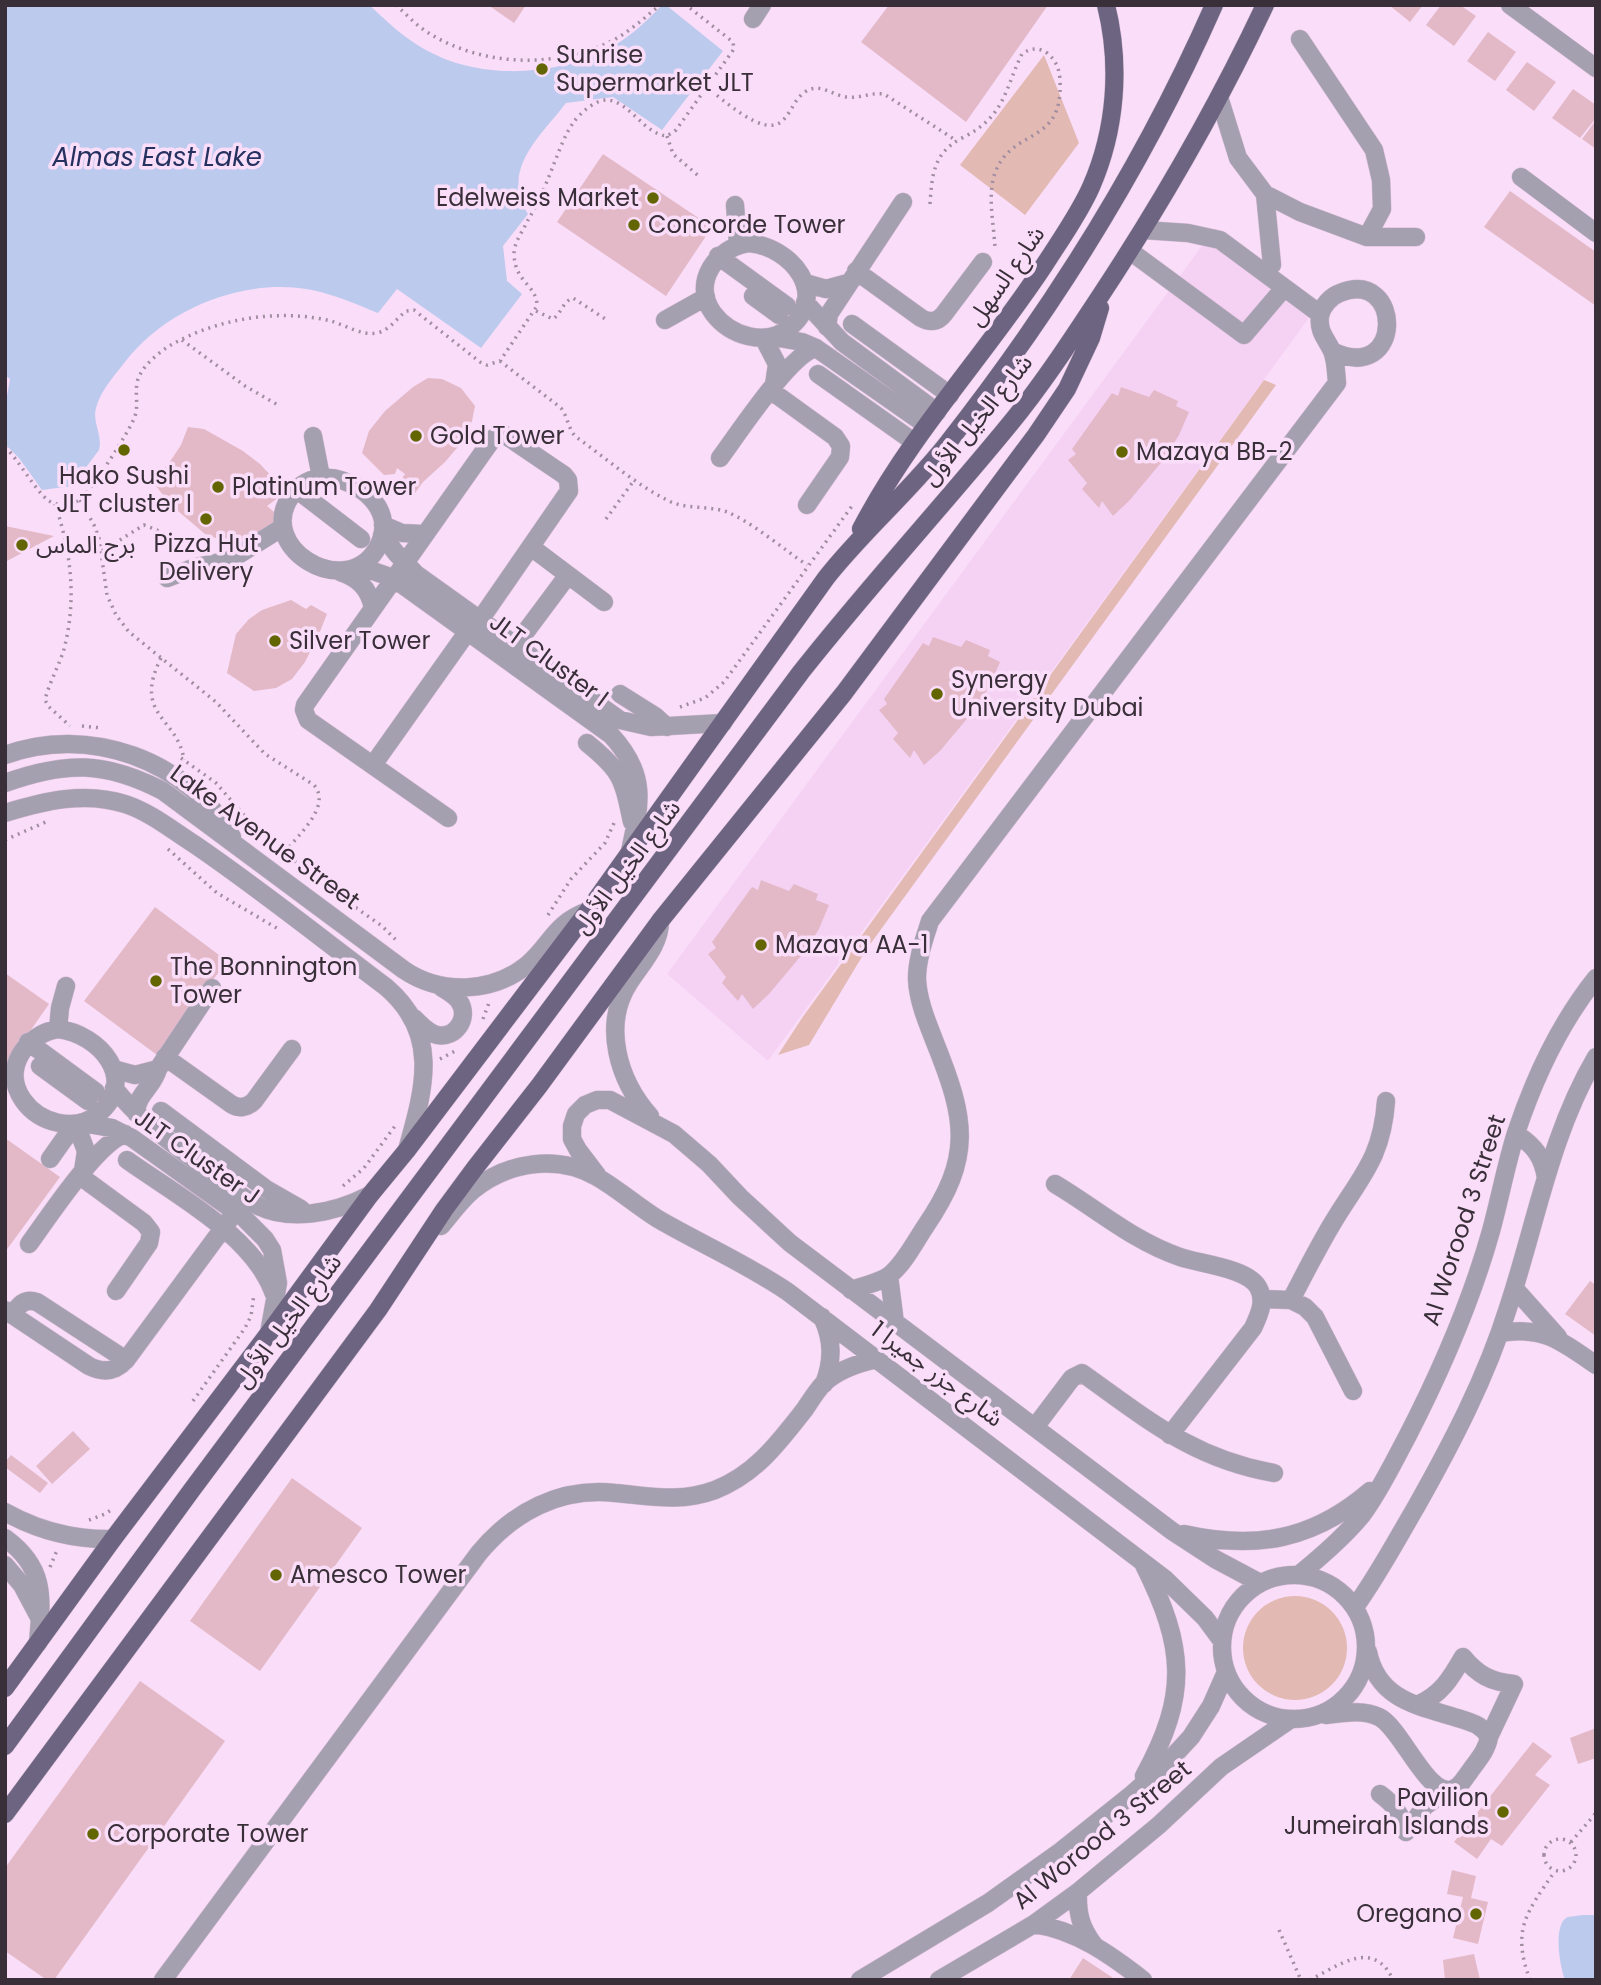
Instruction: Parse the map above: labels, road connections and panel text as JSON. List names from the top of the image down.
{
  "streets": {
    "main road": ["شارع السهل", "شارع الخيل الأول"],
    "street": [
      "JLT Cluster I",
      "Lake Avenue Street",
      "JLT Cluster J",
      "Al Worood 3 Street",
      "شارع جزر جميرا 1"
    ]
  },
  "crossings": [
    ["شارع السهل", "شارع الخيل الأول"],
    ["شارع الخيل الأول", "JLT Cluster I"],
    ["شارع الخيل الأول", "Lake Avenue Street"],
    ["شارع الخيل الأول", "JLT Cluster J"],
    ["Al Worood 3 Street", "شارع جزر جميرا 1"]
  ],
  "water": ["Almas East Lake"],
  "places": [
    "Sunrise Supermarket JLT",
    "Edelweiss Market",
    "Concorde Tower",
    "Gold Tower",
    "Hako Sushi JLT cluster I",
    "Mazaya BB-2",
    "Platinum Tower",
    "Pizza Hut Delivery",
    "برج الماس",
    "Silver Tower",
    "Synergy University Dubai",
    "Mazaya AA-1",
    "The Bonnington Tower",
    "Amesco Tower",
    "Pavilion Jumeirah Islands",
    "Corporate Tower",
    "Oregano"
  ]
}
